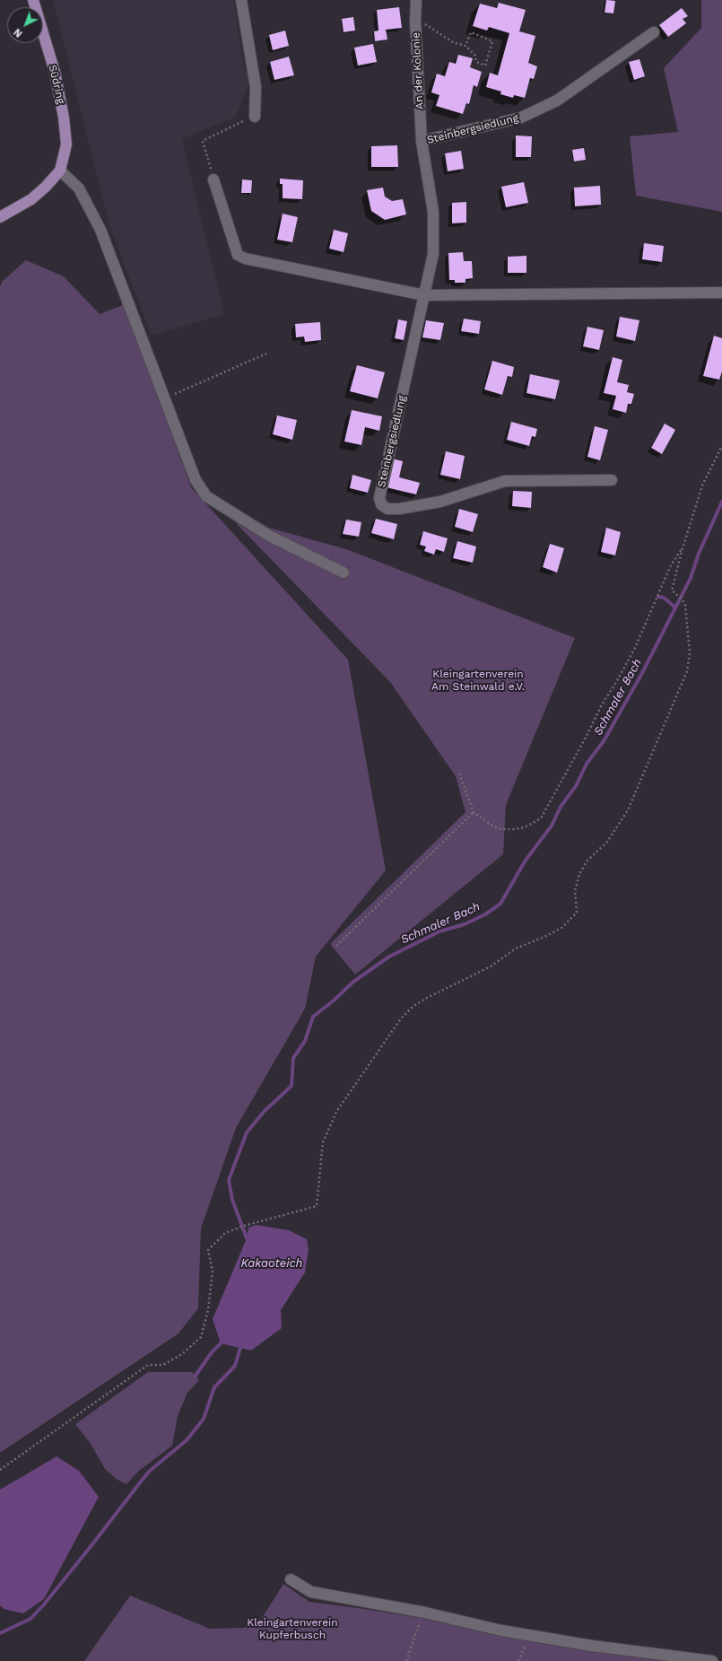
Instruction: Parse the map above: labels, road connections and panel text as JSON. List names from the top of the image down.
{
  "streets": {
    "main road": ["Südring"],
    "street": ["An der Kolonie", "Steinbergsiedlung"]
  },
  "crossings": [
    ["An der Kolonie", "Steinbergsiedlung"]
  ],
  "water": ["Schmaler Bach", "Kakaoteich"],
  "parks": ["Kleingartenverein Am Steinwald e.V.", "Kleingartenverein Kupferbusch"],
  "north": "bottom left"
}
